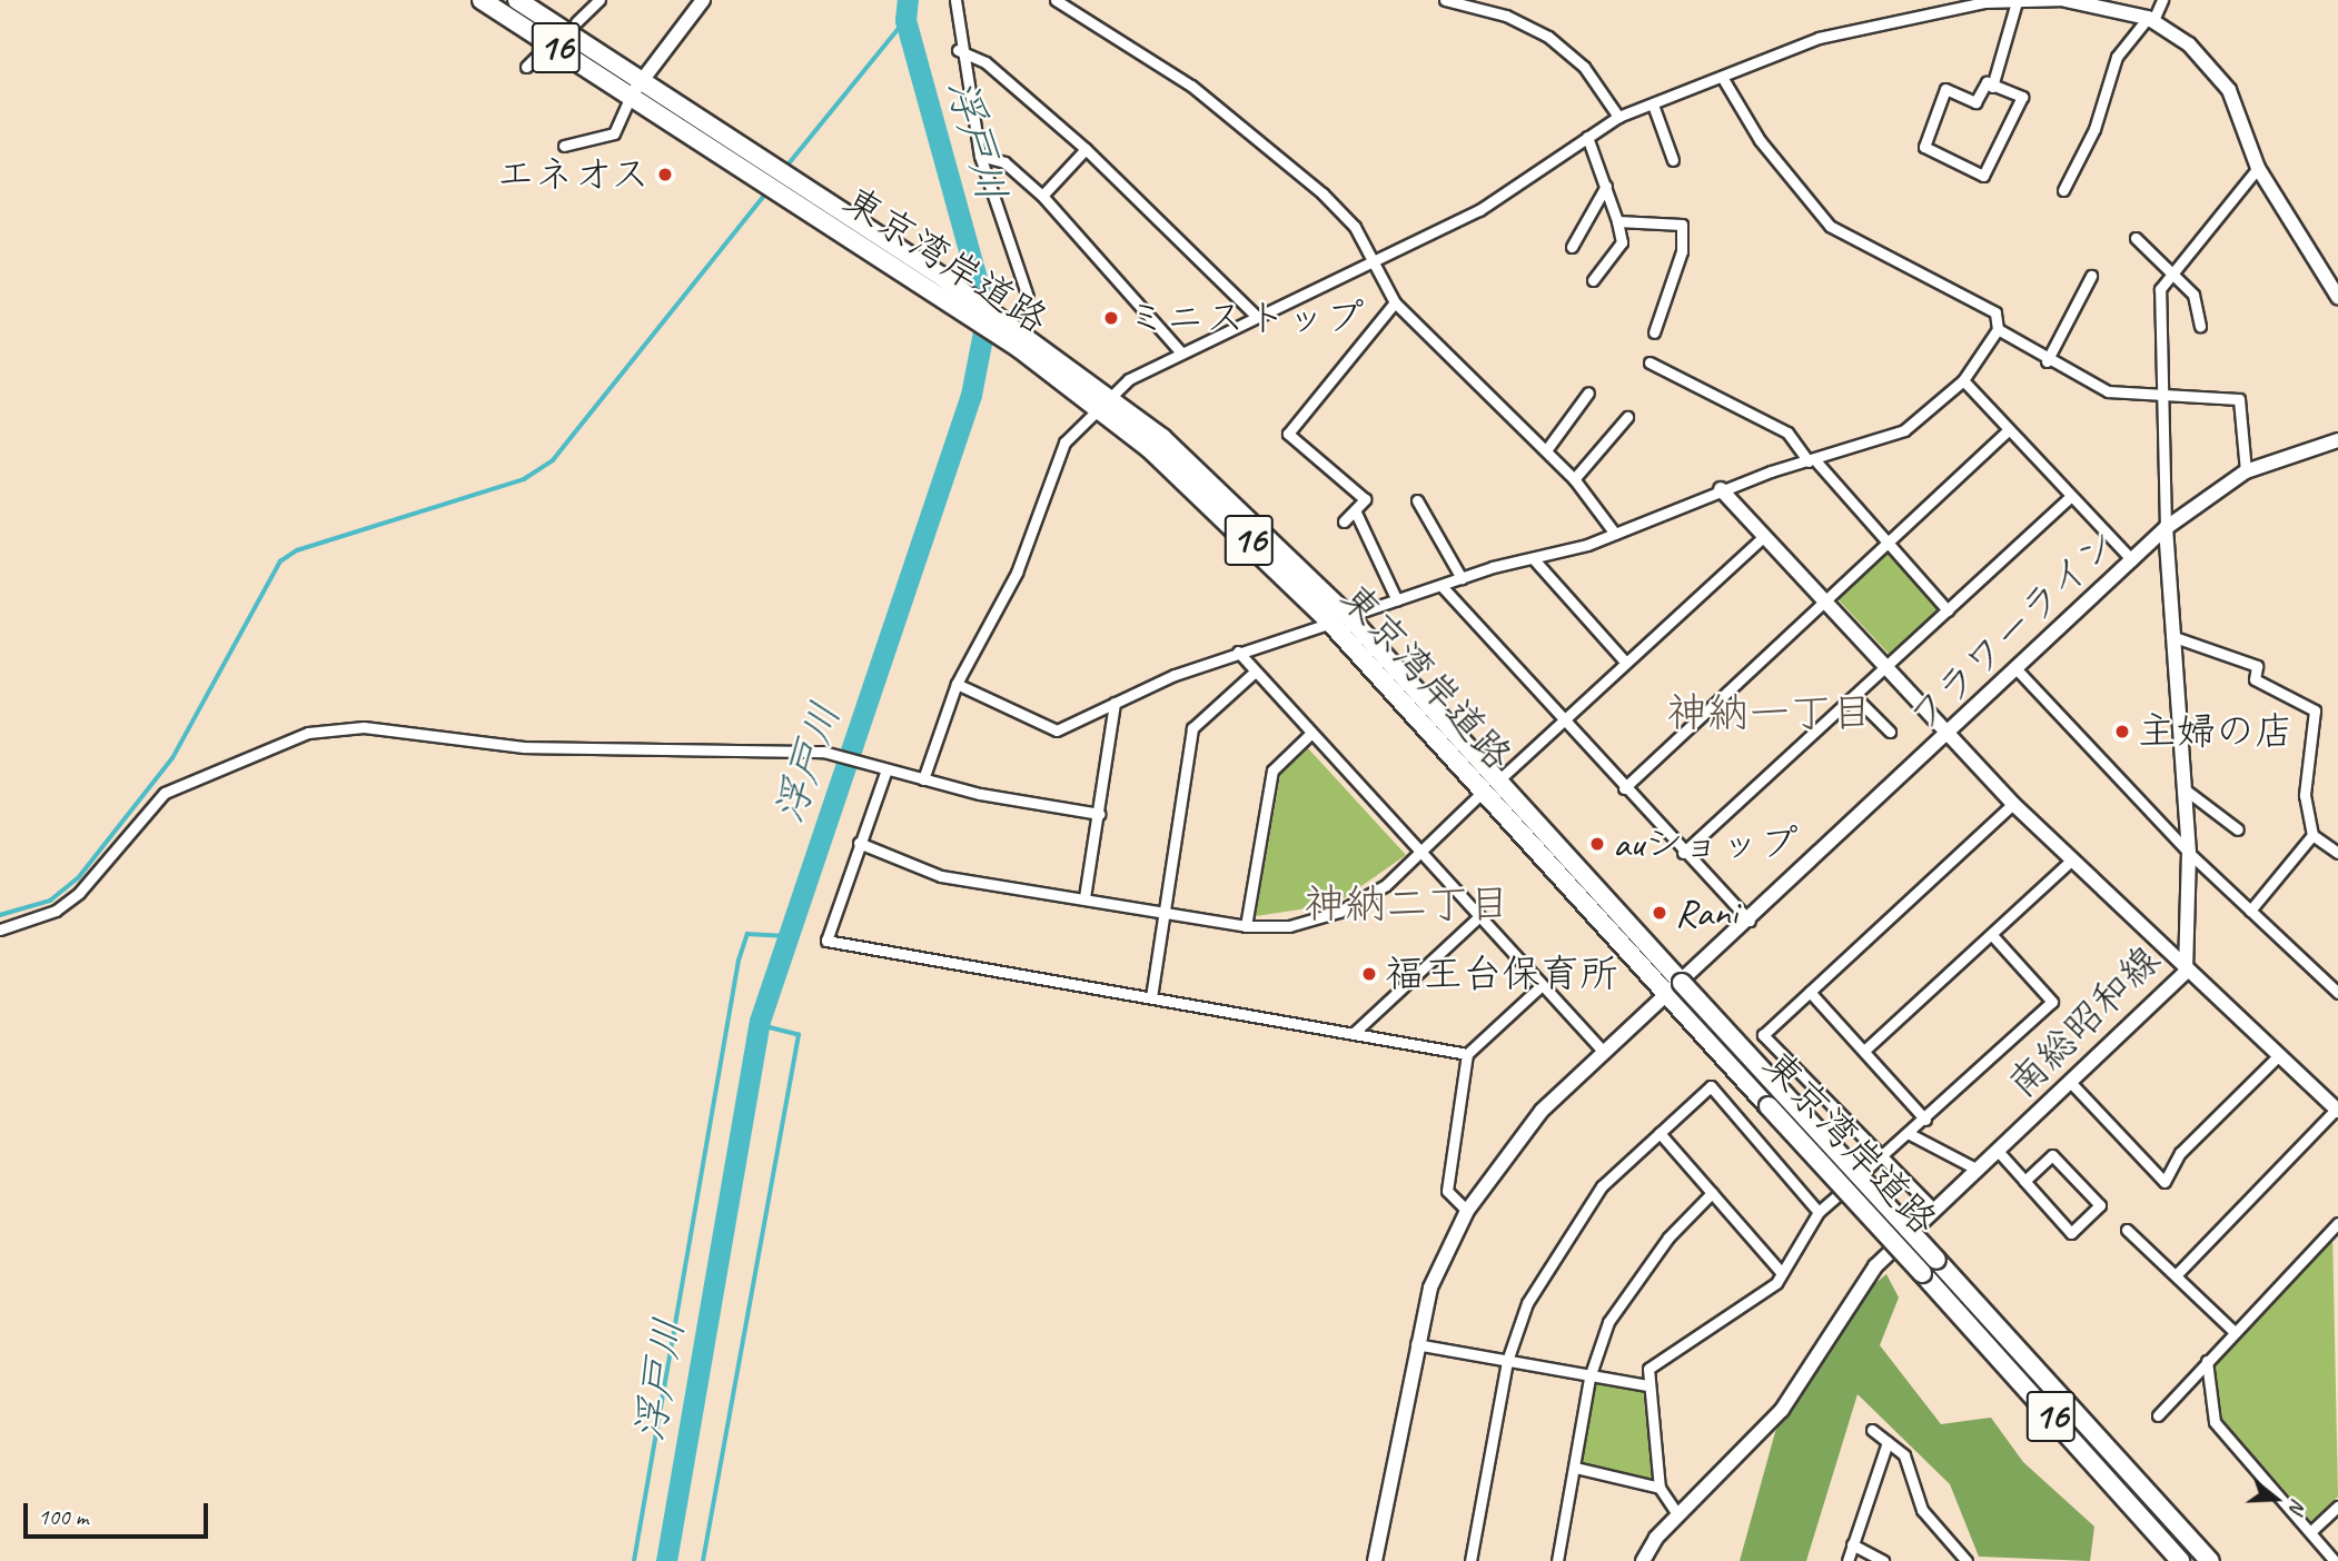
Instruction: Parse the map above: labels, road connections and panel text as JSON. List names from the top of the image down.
{
  "streets": {
    "highway": ["16", "東京湾岸道路"],
    "street": ["フラワーライン", "南総昭和線"]
  },
  "crossings": [
    ["東京湾岸道路", "フラワーライン"],
    ["フラワーライン", "南総昭和線"]
  ],
  "districts": ["神納一丁目", "神納二丁目"],
  "water": ["浮戸川"],
  "places": [
    "エネオス",
    "ミニストップ",
    "主婦の店",
    "auショップ",
    "Rani",
    "福王台保育所"
  ],
  "scale_bar": "100 m",
  "north": "right"
}
